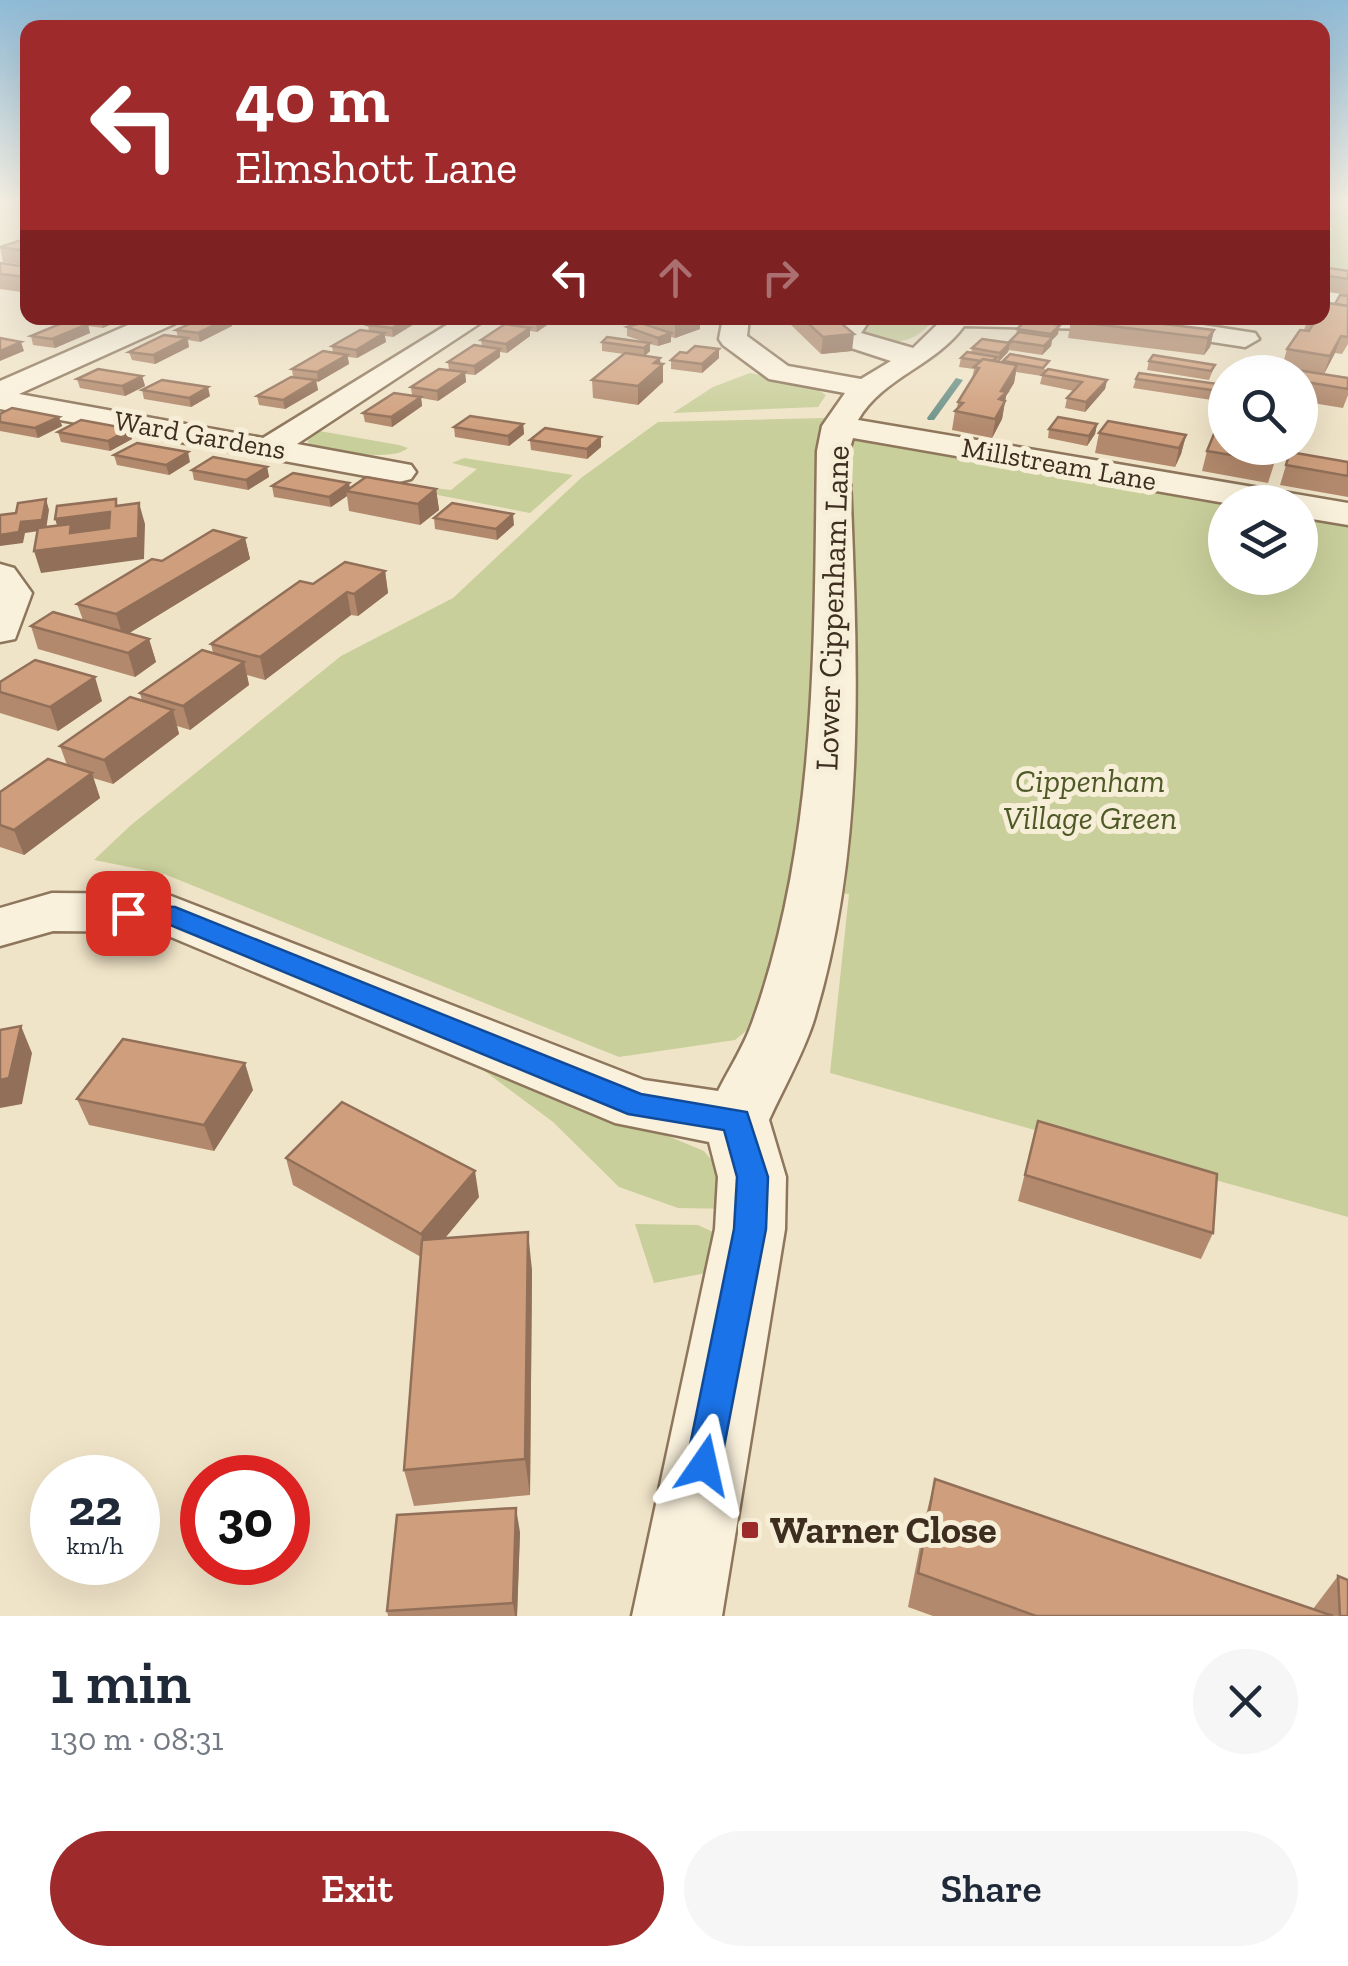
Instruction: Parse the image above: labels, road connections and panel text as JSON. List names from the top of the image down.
{
  "streets": {
    "street": ["Ward Gardens", "Millstream Lane", "Lower Cippenham Lane"]
  },
  "crossings": [
    ["Millstream Lane", "Lower Cippenham Lane"]
  ],
  "parks": ["Cippenham Village Green"],
  "places": {
    "transit": ["Warner Close"]
  },
  "page": {
    "turn": ["40 m", "Elmshott Lane"],
    "speed": "22 km/h",
    "limit": "30",
    "heading": ["1 min", "130 m · 08:31"],
    "buttons": ["Exit", "Share"]
  }
}
